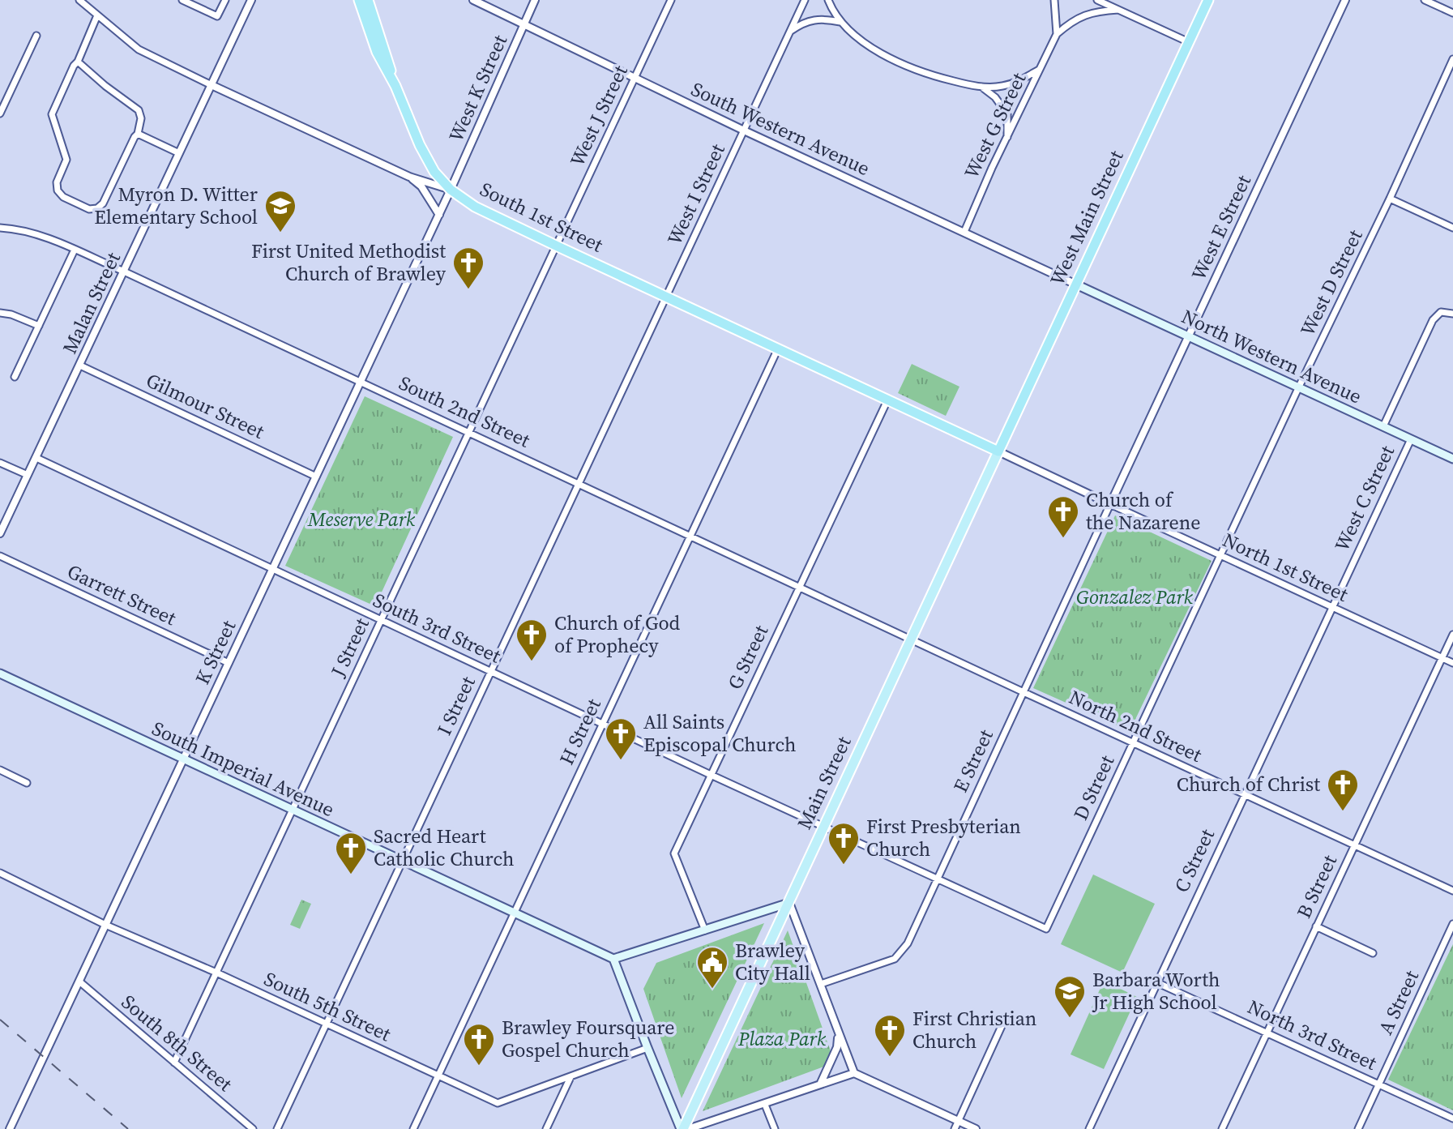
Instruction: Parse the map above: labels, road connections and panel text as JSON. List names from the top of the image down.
{
  "streets": {
    "highway": ["South 1st Street", "West Main Street"],
    "main road": ["North Western Avenue", "South Imperial Avenue", "Main Street"],
    "street": [
      "West K Street",
      "West J Street",
      "West G Street",
      "South Western Avenue",
      "West I Street",
      "West E Street",
      "West D Street",
      "Malan Street",
      "Gilmour Street",
      "South 2nd Street",
      "West C Street",
      "North 1st Street",
      "Garrett Street",
      "South 3rd Street",
      "J Street",
      "K Street",
      "G Street",
      "I Street",
      "North 2nd Street",
      "H Street",
      "E Street",
      "D Street",
      "C Street",
      "B Street",
      "A Street",
      "South 5th Street",
      "North 3rd Street",
      "South 8th Street"
    ]
  },
  "crossings": [
    ["West K Street", "South Western Avenue"],
    ["West K Street", "South 1st Street"],
    ["West K Street", "K Street"],
    ["West J Street", "South Western Avenue"],
    ["West J Street", "South 1st Street"],
    ["West J Street", "J Street"],
    ["West G Street", "South Western Avenue"],
    ["South Western Avenue", "West I Street"],
    ["South Western Avenue", "West Main Street"],
    ["South Western Avenue", "North Western Avenue"],
    ["West I Street", "South 1st Street"],
    ["West I Street", "I Street"],
    ["South 1st Street", "West Main Street"],
    ["South 1st Street", "Malan Street"],
    ["South 1st Street", "North 1st Street"],
    ["South 1st Street", "J Street"],
    ["South 1st Street", "K Street"],
    ["South 1st Street", "G Street"],
    ["South 1st Street", "I Street"],
    ["South 1st Street", "H Street"],
    ["South 1st Street", "Main Street"],
    ["West Main Street", "North Western Avenue"],
    ["West Main Street", "North 1st Street"],
    ["West Main Street", "Main Street"],
    ["West E Street", "North Western Avenue"],
    ["West E Street", "North 1st Street"],
    ["West E Street", "E Street"],
    ["West D Street", "North Western Avenue"],
    ["West D Street", "North 1st Street"],
    ["West D Street", "D Street"],
    ["Malan Street", "Gilmour Street"],
    ["Malan Street", "South 2nd Street"],
    ["Malan Street", "South 3rd Street"],
    ["North Western Avenue", "West C Street"],
    ["Gilmour Street", "K Street"],
    ["South 2nd Street", "J Street"],
    ["South 2nd Street", "K Street"],
    ["South 2nd Street", "G Street"],
    ["South 2nd Street", "I Street"],
    ["South 2nd Street", "North 2nd Street"],
    ["South 2nd Street", "H Street"],
    ["South 2nd Street", "Main Street"],
    ["West C Street", "North 1st Street"],
    ["West C Street", "C Street"],
    ["North 1st Street", "E Street"],
    ["North 1st Street", "Main Street"],
    ["North 1st Street", "D Street"],
    ["North 1st Street", "C Street"],
    ["North 1st Street", "B Street"],
    ["Garrett Street", "K Street"],
    ["South 3rd Street", "J Street"],
    ["South 3rd Street", "K Street"],
    ["South 3rd Street", "G Street"],
    ["South 3rd Street", "I Street"],
    ["South 3rd Street", "H Street"],
    ["South 3rd Street", "Main Street"],
    ["J Street", "South Imperial Avenue"],
    ["J Street", "South 5th Street"],
    ["J Street", "South 8th Street"],
    ["K Street", "South Imperial Avenue"],
    ["K Street", "South 5th Street"],
    ["K Street", "South 8th Street"],
    ["I Street", "South Imperial Avenue"],
    ["I Street", "South 5th Street"],
    ["North 2nd Street", "E Street"],
    ["North 2nd Street", "Main Street"],
    ["North 2nd Street", "D Street"],
    ["North 2nd Street", "C Street"],
    ["North 2nd Street", "B Street"],
    ["H Street", "South Imperial Avenue"],
    ["H Street", "South 5th Street"],
    ["E Street", "D Street"],
    ["C Street", "North 3rd Street"],
    ["B Street", "North 3rd Street"],
    ["A Street", "North 3rd Street"]
  ],
  "parks": ["Meserve Park", "Gonzalez Park", "Plaza Park"],
  "places": {
    "school or university": ["Myron D. Witter Elementary School", "Barbara Worth Jr High School"],
    "church": [
      "First United Methodist Church of Brawley",
      "Church of the Nazarene",
      "Church of God of Prophecy",
      "All Saints Episcopal Church",
      "Church of Christ",
      "First Presbyterian Church",
      "Sacred Heart Catholic Church",
      "First Christian Church",
      "Brawley Foursquare Gospel Church"
    ],
    "public building": ["Brawley City Hall"]
  }
}
